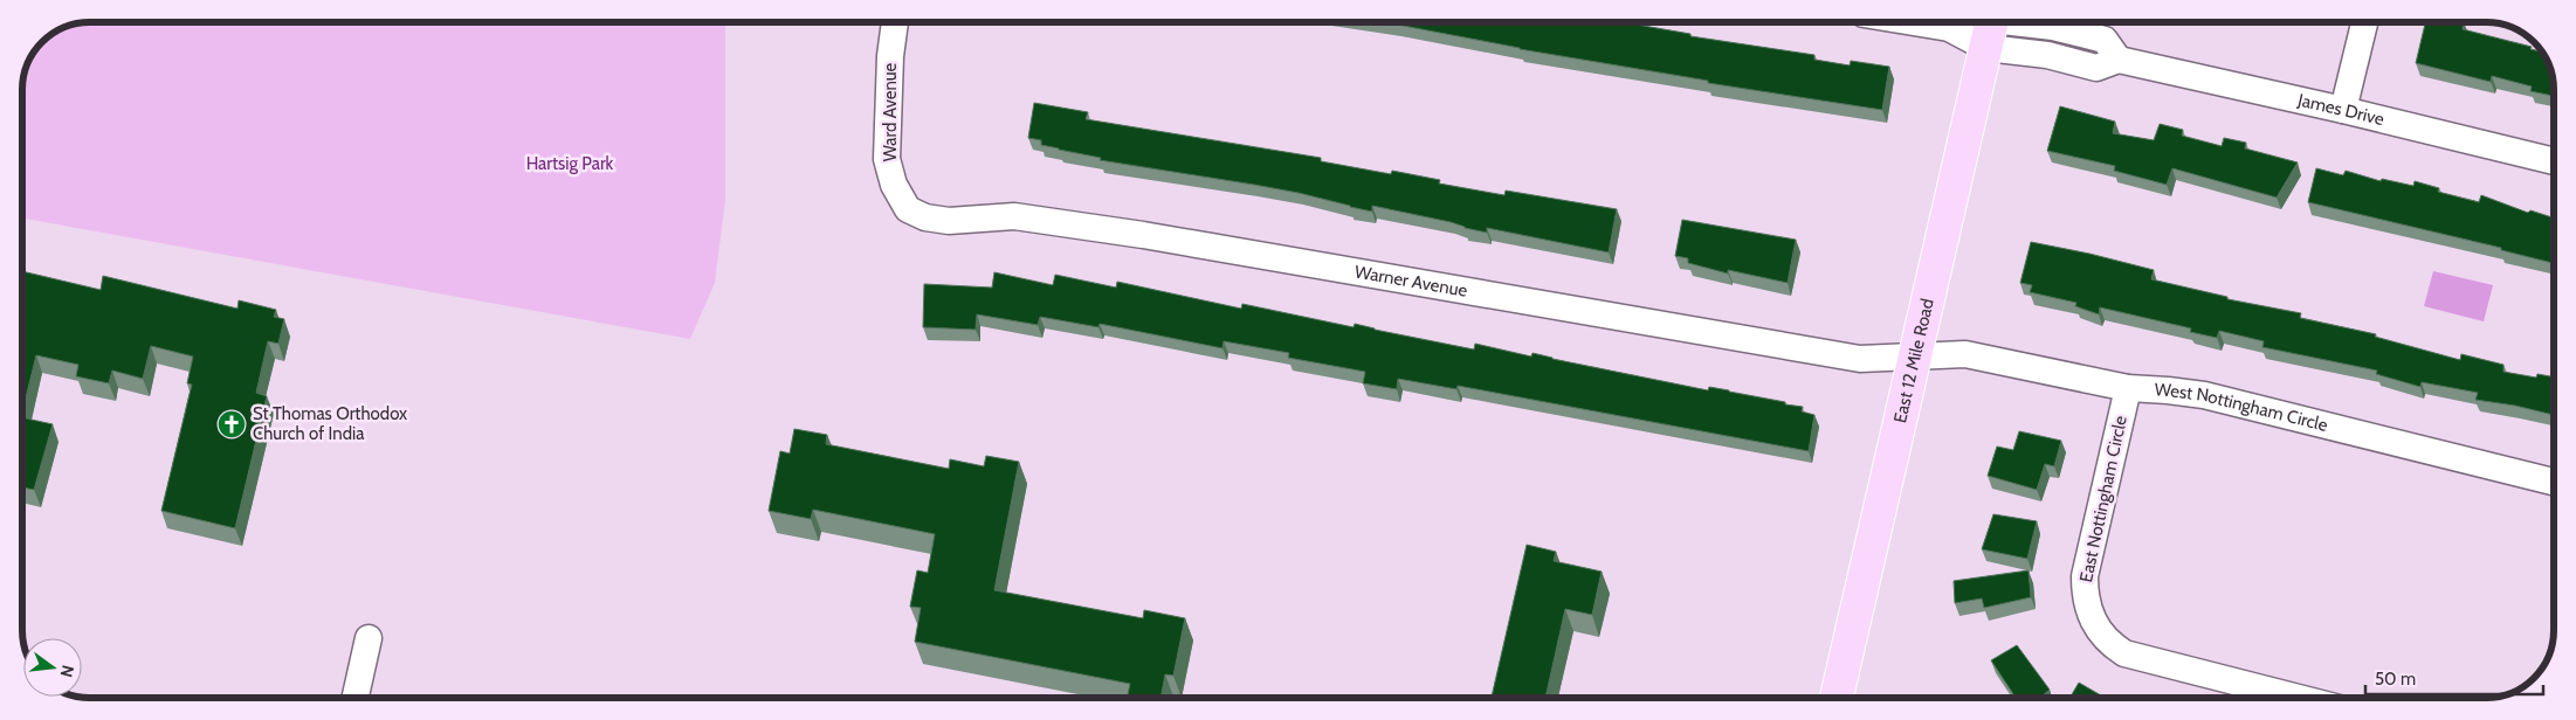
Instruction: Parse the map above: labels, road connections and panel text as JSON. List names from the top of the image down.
{
  "streets": {
    "main road": ["East 12 Mile Road"],
    "street": [
      "James Drive",
      "Ward Avenue",
      "Warner Avenue",
      "West Nottingham Circle",
      "East Nottingham Circle"
    ]
  },
  "crossings": [
    ["James Drive", "East 12 Mile Road"],
    ["Ward Avenue", "Warner Avenue"],
    ["Warner Avenue", "East 12 Mile Road"],
    ["Warner Avenue", "West Nottingham Circle"],
    ["East 12 Mile Road", "West Nottingham Circle"],
    ["West Nottingham Circle", "East Nottingham Circle"]
  ],
  "parks": ["Hartsig Park"],
  "places": {
    "church": ["St Thomas Orthodox Church of India"]
  },
  "scale_bar": "50 m",
  "north": "right"
}
